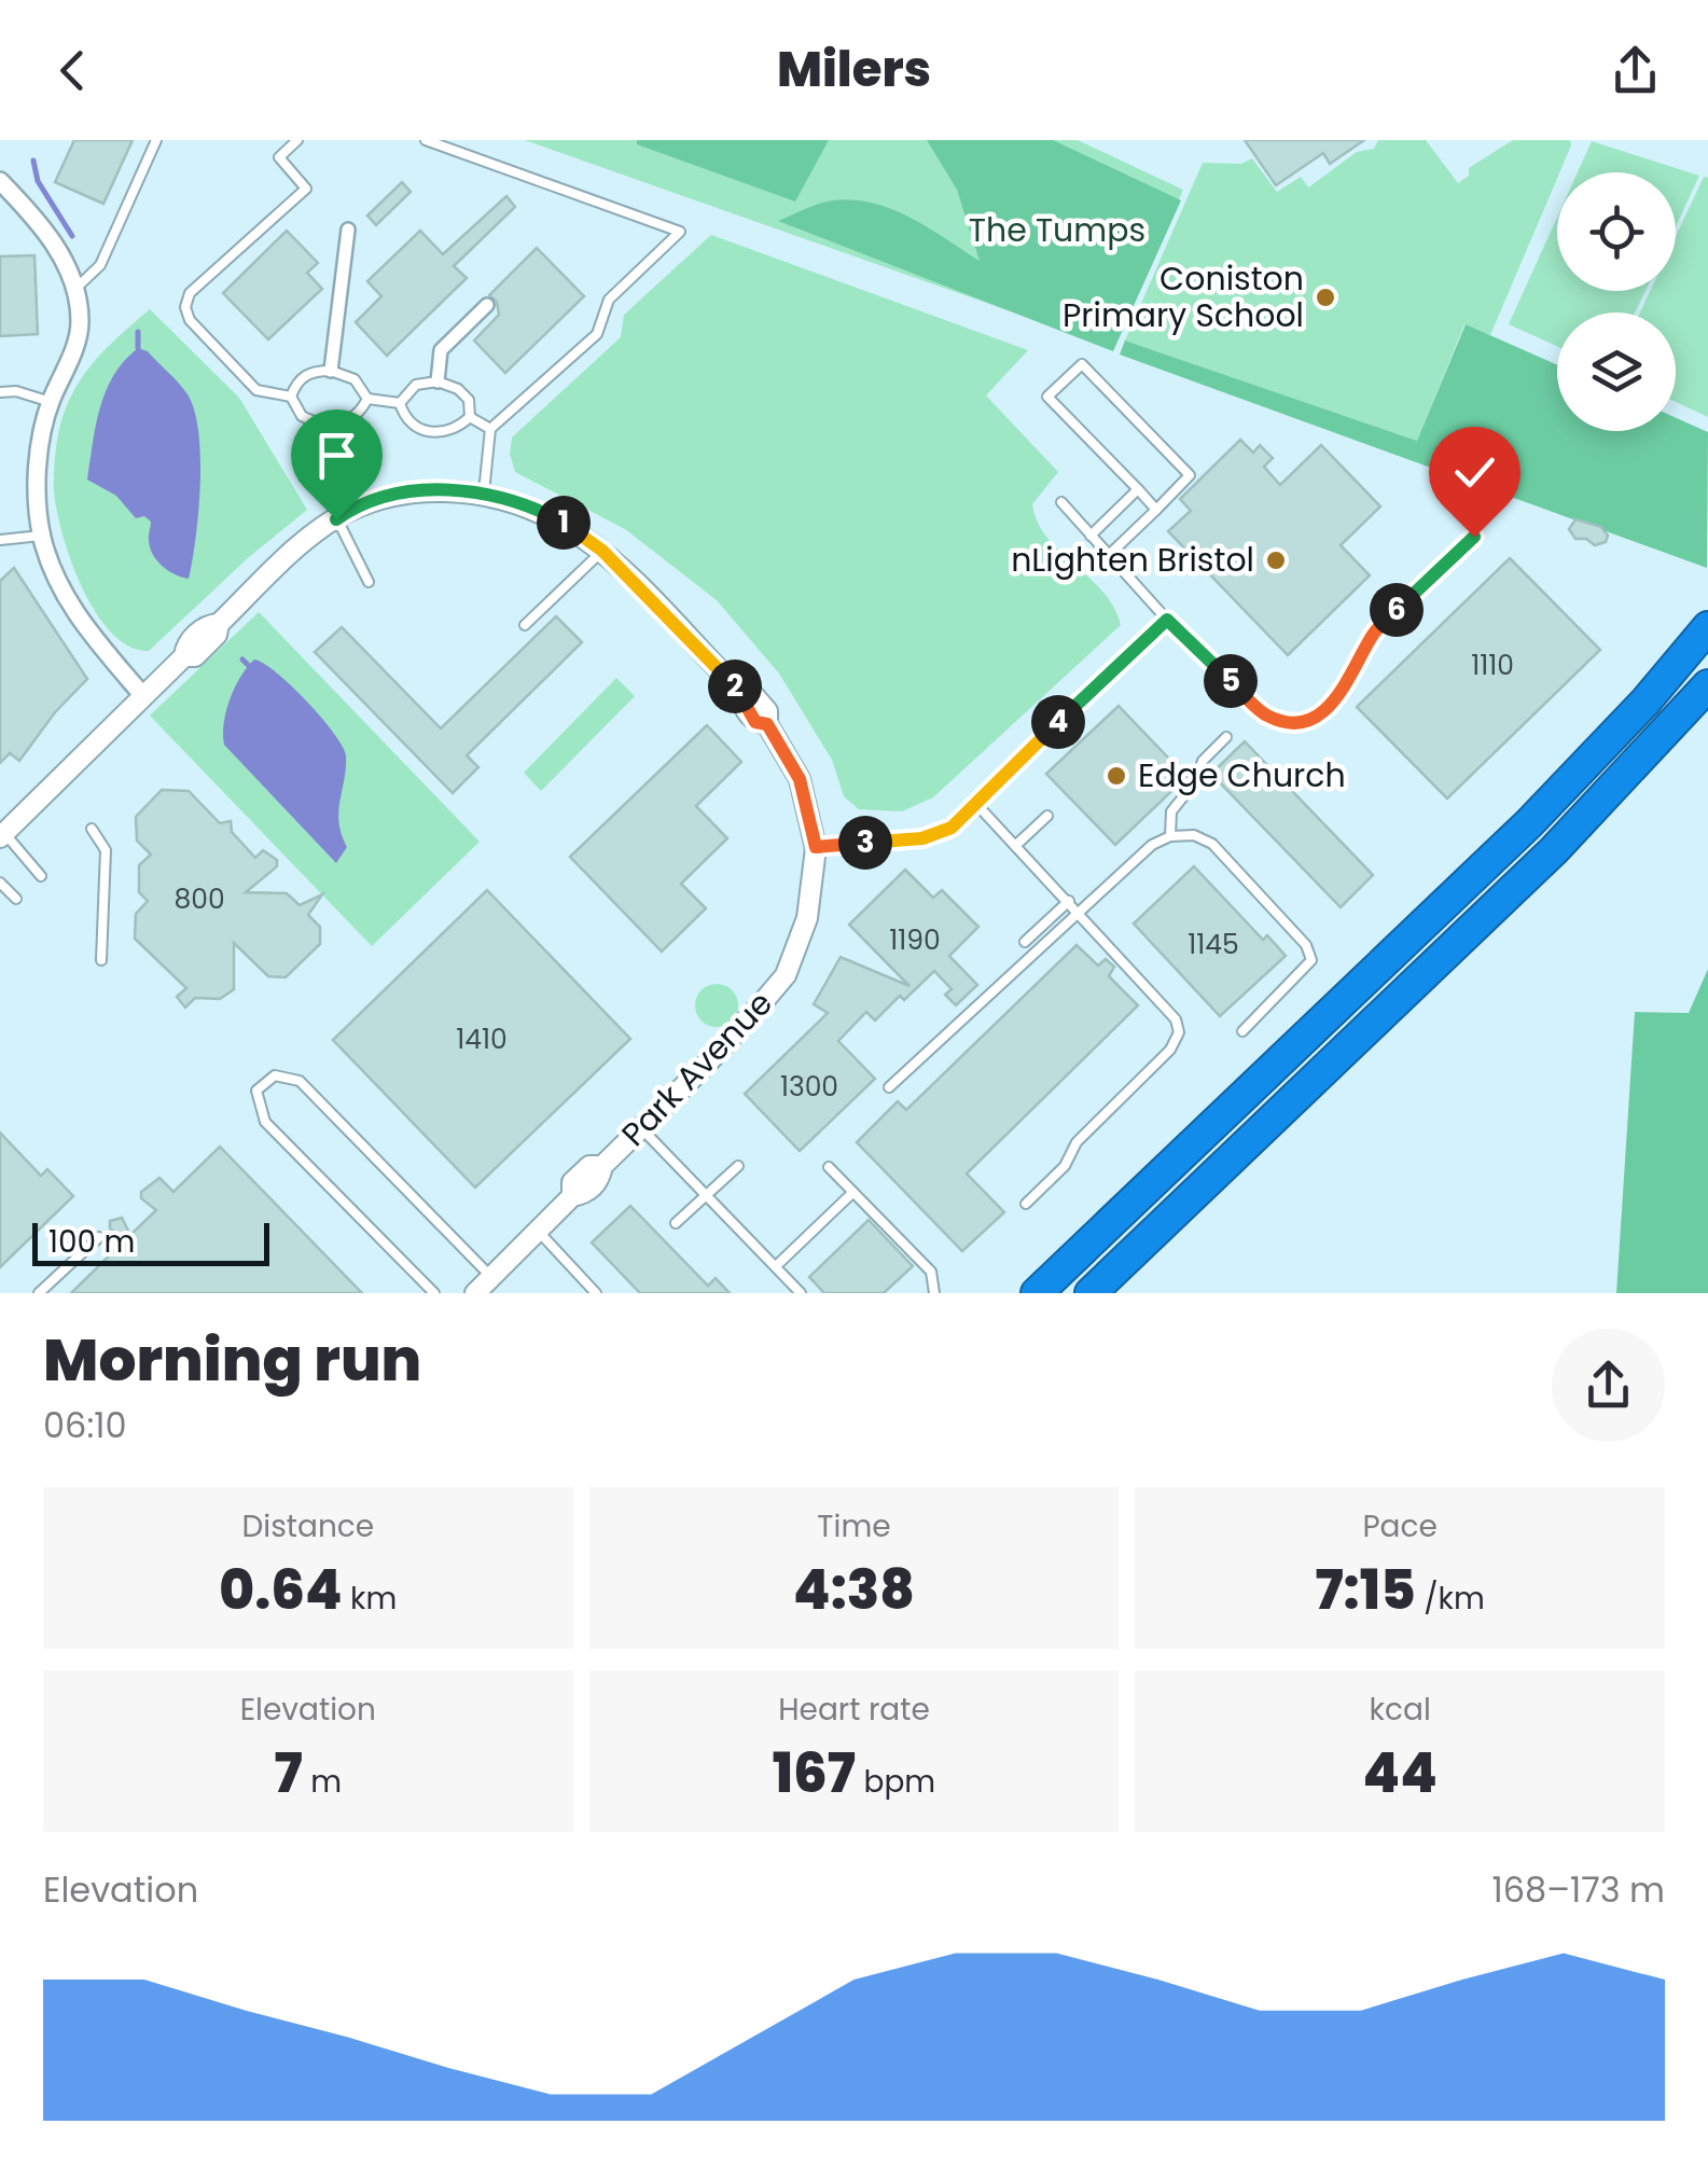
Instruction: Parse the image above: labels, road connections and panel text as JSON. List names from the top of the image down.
{
  "streets": {
    "street": ["Park Avenue"]
  },
  "parks": ["The Tumps"],
  "places": ["Coniston Primary School", "nLighten Bristol", "Edge Church"],
  "house_numbers": [
    "1110",
    "800",
    "1190",
    "1145",
    "1410",
    "1300"
  ],
  "scale_bar": "100 m",
  "page": {
    "header": "Milers",
    "pins": [
      "1",
      "6",
      "5",
      "2",
      "4",
      "3"
    ],
    "scale": "100 m",
    "heading": ["Morning run", "06:10"],
    "stats": [
      ["Distance", "0.64 km"],
      ["Time", "4:38"],
      ["Pace", "7:15 /km"],
      ["Elevation", "7 m"],
      ["Heart rate", "167 bpm"],
      ["kcal", "44"]
    ],
    "chart": ["Elevation", "168–173 m"]
  }
}
